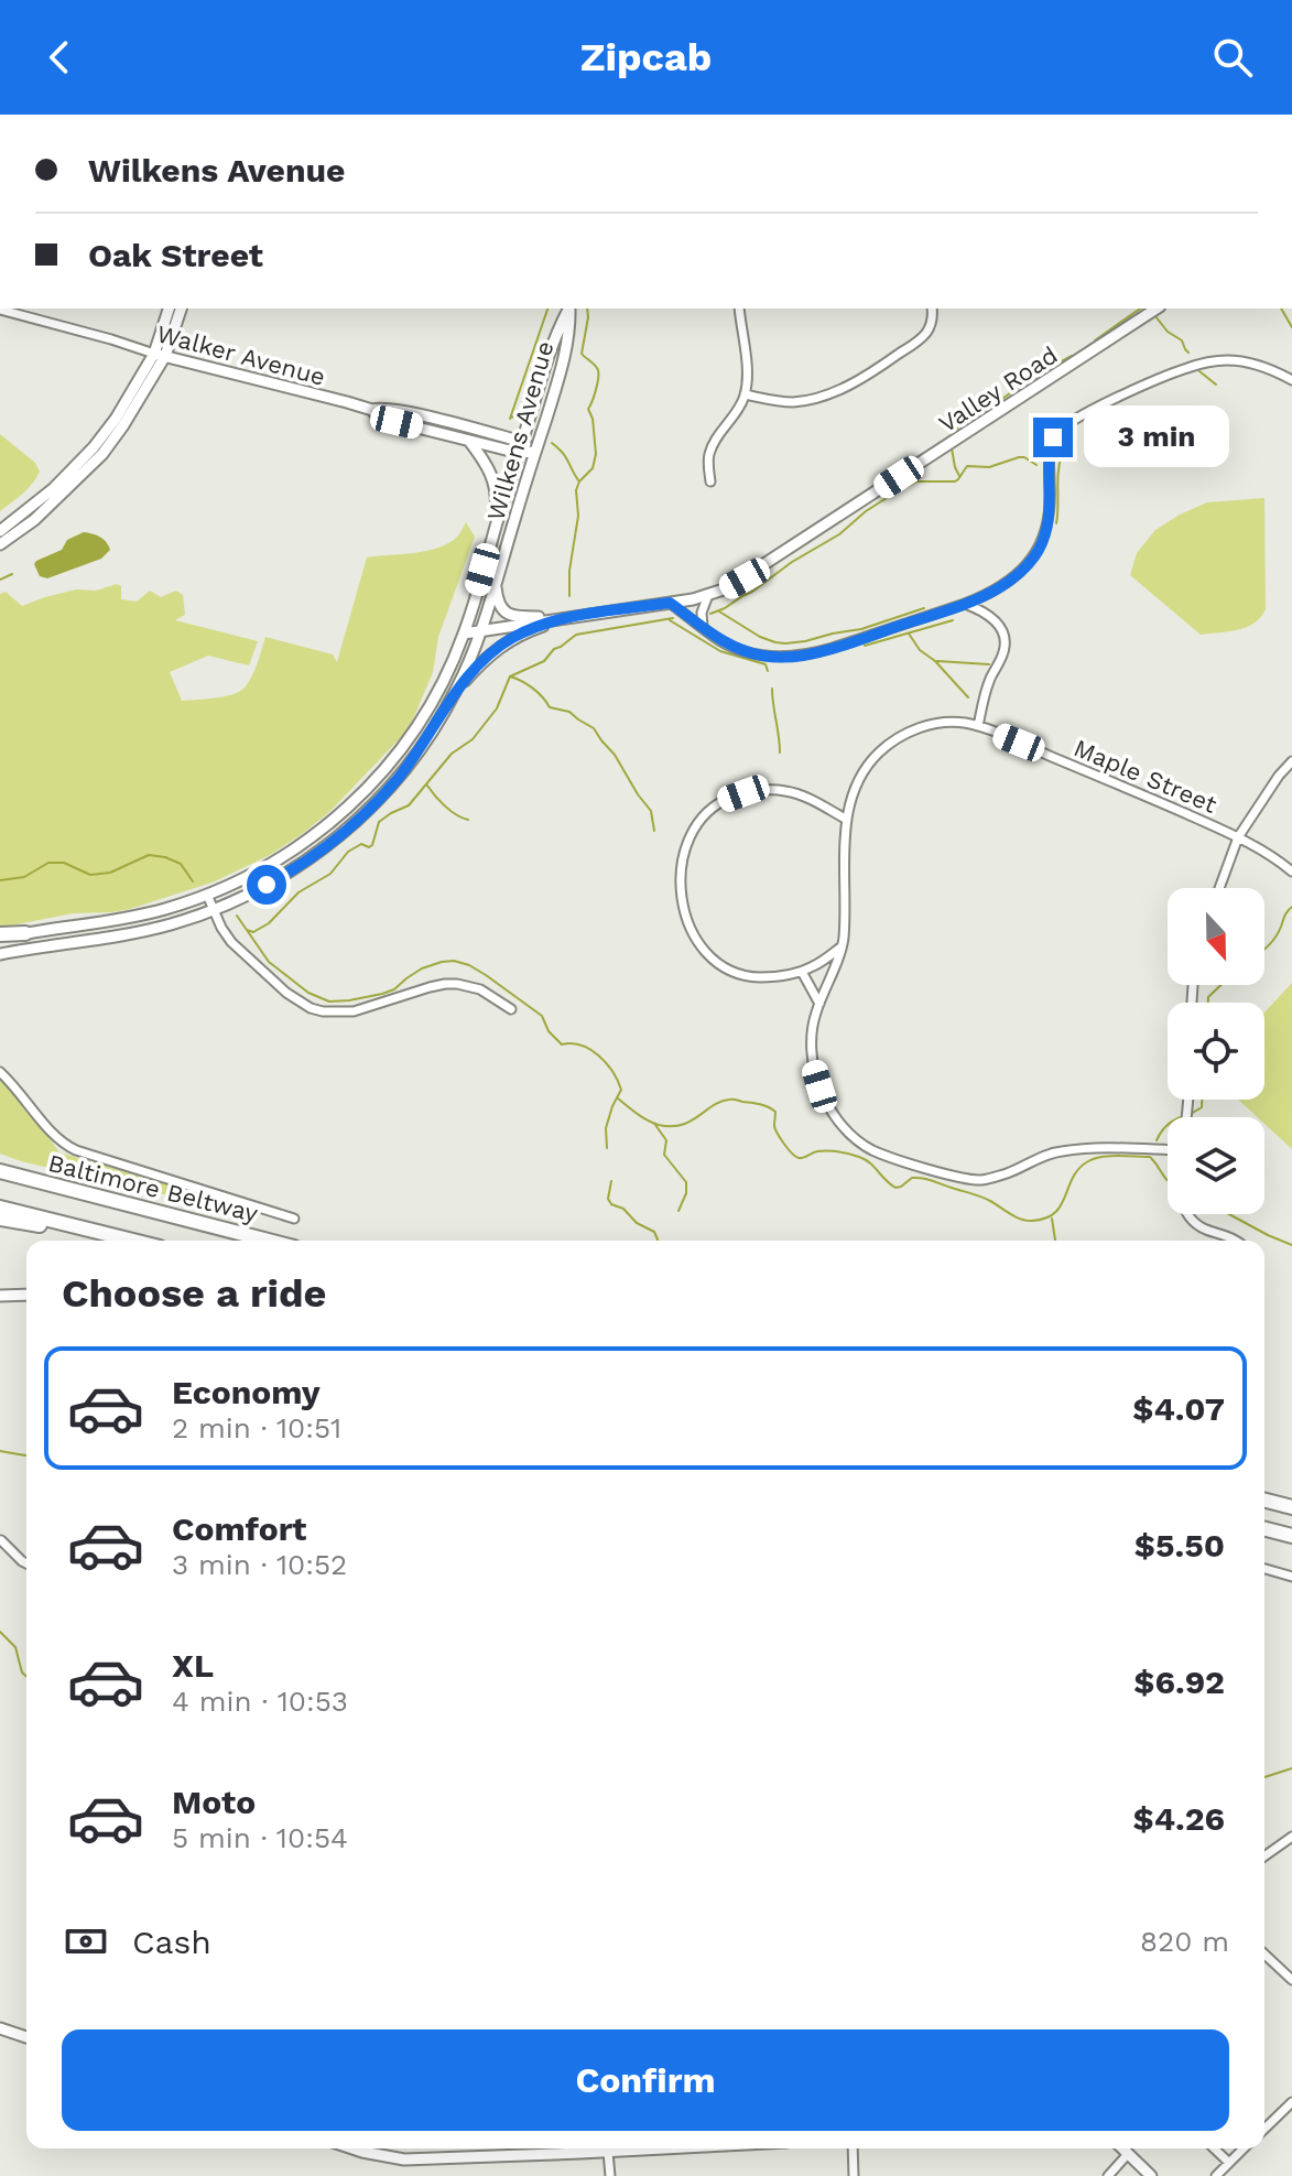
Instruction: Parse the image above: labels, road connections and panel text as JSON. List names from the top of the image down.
{
  "streets": {
    "highway": ["Baltimore Beltway"],
    "main road": ["Walker Avenue", "Valley Road", "Wilkens Avenue"],
    "street": ["Maple Street"]
  },
  "crossings": [
    ["Walker Avenue", "Wilkens Avenue"],
    ["Valley Road", "Wilkens Avenue"]
  ],
  "north": "bottom",
  "page": {
    "header": "Zipcab",
    "banner": ["Wilkens Avenue", "Oak Street"],
    "bubble": "3 min",
    "heading": "Choose a ride",
    "list": [
      {
        "name": "Economy",
        "note": "2 min · 10:51",
        "value": "$4.07"
      },
      {
        "name": "Comfort",
        "note": "3 min · 10:52",
        "value": "$5.50"
      },
      {
        "name": "XL",
        "note": "4 min · 10:53",
        "value": "$6.92"
      },
      {
        "name": "Moto",
        "note": "5 min · 10:54",
        "value": "$4.26"
      }
    ],
    "pay": ["Cash", "820 m"],
    "buttons": "Confirm"
  }
}
